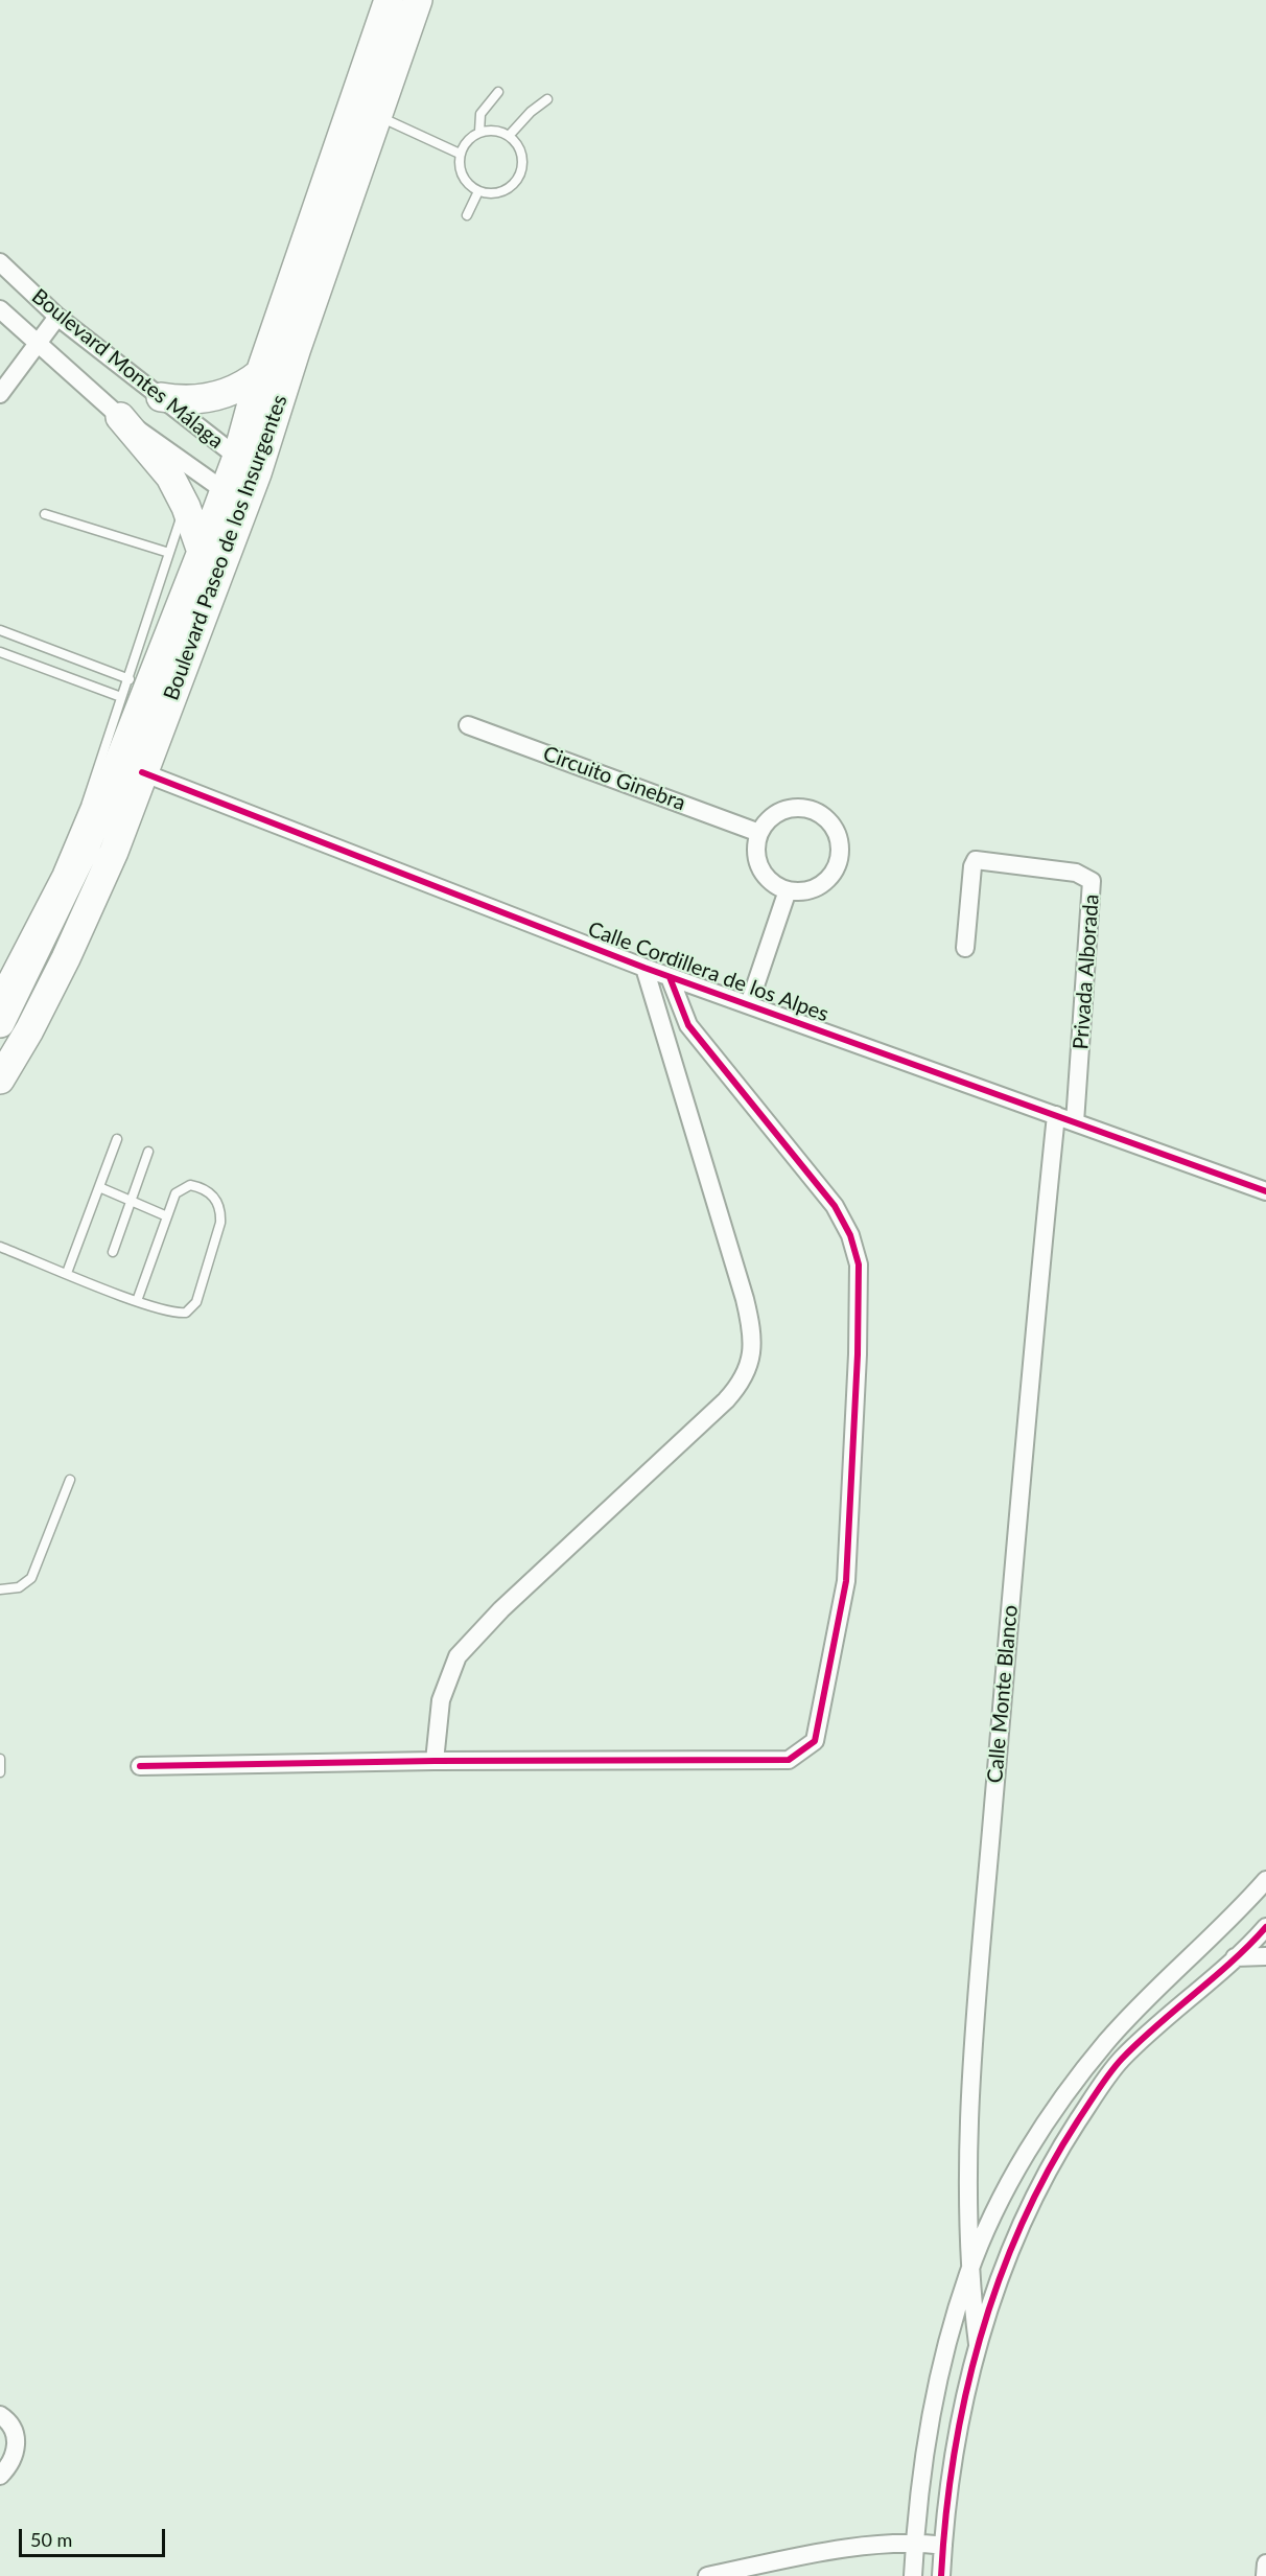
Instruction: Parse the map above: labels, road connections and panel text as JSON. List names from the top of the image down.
{
  "streets": {
    "main road": ["Boulevard Paseo de los Insurgentes"],
    "street": [
      "Boulevard Montes Málaga",
      "Circuito Ginebra",
      "Calle Cordillera de los Alpes",
      "Privada Alborada",
      "Calle Monte Blanco"
    ]
  },
  "crossings": [
    ["Boulevard Montes Málaga", "Boulevard Paseo de los Insurgentes"],
    ["Boulevard Paseo de los Insurgentes", "Calle Cordillera de los Alpes"],
    ["Calle Cordillera de los Alpes", "Privada Alborada"],
    ["Calle Cordillera de los Alpes", "Calle Monte Blanco"]
  ],
  "scale_bar": "50 m"
}
